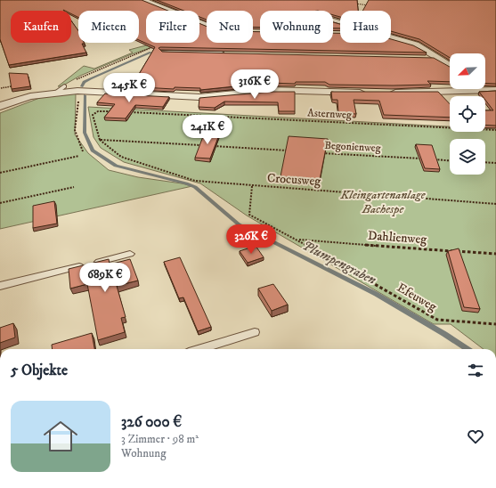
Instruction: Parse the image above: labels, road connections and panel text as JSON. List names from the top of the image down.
{
  "streets": {
    "path": [
      "Asternweg",
      "Begonienweg",
      "Crocusweg",
      "Dahlienweg",
      "Efeuweg"
    ]
  },
  "crossings": [
    ["Crocusweg", "Efeuweg"],
    ["Dahlienweg", "Efeuweg"]
  ],
  "water": ["Plumpengraben"],
  "parks": ["Kleingartenanlage Bachespe"],
  "north": "bottom left",
  "page": {
    "chip": [
      "Kaufen",
      "Mieten",
      "Filter",
      "Neu",
      "Wohnung",
      "Haus"
    ],
    "price": [
      "316K €",
      "245K €",
      "241K €",
      "326K €",
      "689K €"
    ],
    "heading": "5 Objekte",
    "list": [
      {
        "name": "326 000 €",
        "note": "3 Zimmer · 98 m² · Wohnung"
      }
    ]
  }
}
